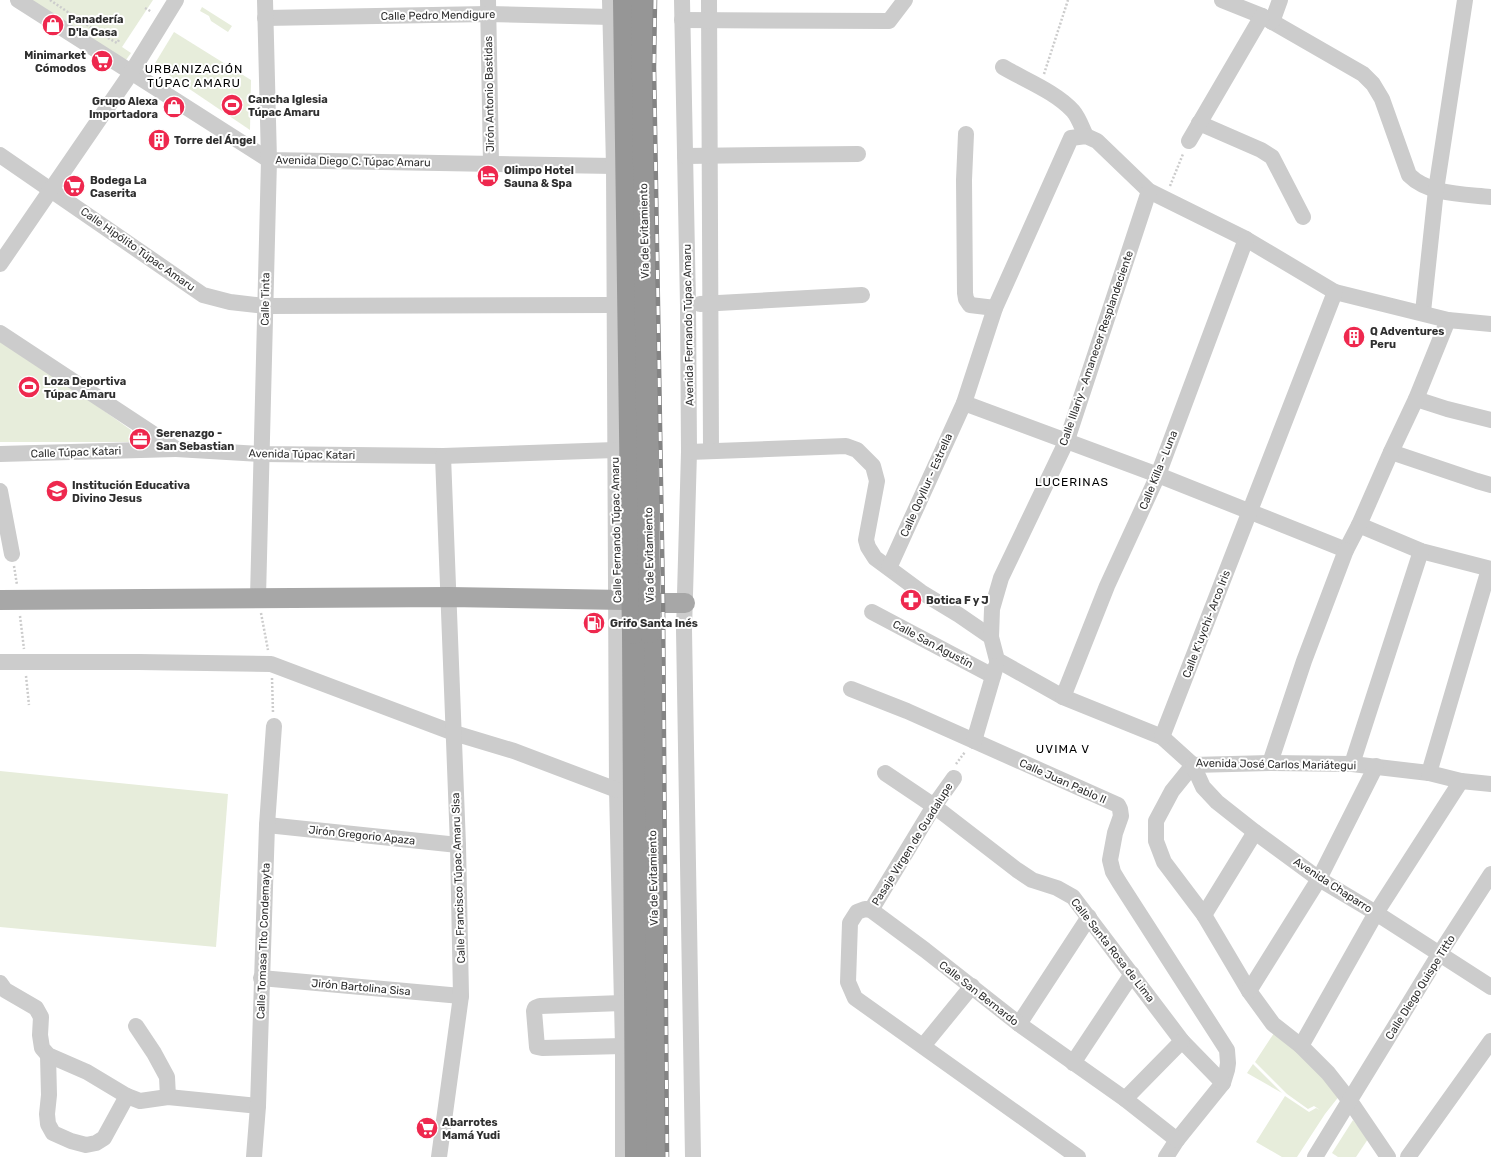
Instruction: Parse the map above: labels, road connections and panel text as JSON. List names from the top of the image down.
{
  "streets": {
    "highway": ["Vía de Evitamiento"],
    "street": [
      "Calle Pedro Mendigure",
      "Jirón Antonio Bastidas",
      "Avenida Diego C. Túpac Amaru",
      "Calle Hipólito Túpac Amaru",
      "Calle Tinta",
      "Avenida Fernando Túpac Amaru",
      "Calle Illariy - Amanecer Resplandeciente",
      "Calle Túpac Katari",
      "Avenida Túpac Katari",
      "Calle Killa - Luna",
      "Calle Qoyllur - Estrella",
      "Calle Fernando Túpac Amaru",
      "Calle K'uychi- Arco Iris",
      "Calle San Agustín",
      "Avenida José Carlos Mariátegui",
      "Calle Juan Pablo II",
      "Jirón Gregorio Apaza",
      "Pasaje Virgen de Guadalupe",
      "Calle Francisco Túpac Amaru Sisa",
      "Avenida Chaparro",
      "Calle Tomasa Tito Condemayta",
      "Calle Santa Rosa de Lima",
      "Jirón Bartolina Sisa",
      "Calle Diego Quispe Titto",
      "Calle San Bernardo"
    ]
  },
  "crossings": [
    ["Calle Pedro Mendigure", "Jirón Antonio Bastidas"],
    ["Calle Pedro Mendigure", "Calle Tinta"],
    ["Calle Pedro Mendigure", "Calle Fernando Túpac Amaru"],
    ["Jirón Antonio Bastidas", "Avenida Diego C. Túpac Amaru"],
    ["Avenida Diego C. Túpac Amaru", "Calle Tinta"],
    ["Avenida Diego C. Túpac Amaru", "Calle Fernando Túpac Amaru"],
    ["Vía de Evitamiento", "Calle Fernando Túpac Amaru"],
    ["Calle Hipólito Túpac Amaru", "Calle Tinta"],
    ["Calle Hipólito Túpac Amaru", "Calle Fernando Túpac Amaru"],
    ["Calle Tinta", "Avenida Túpac Katari"],
    ["Calle Túpac Katari", "Avenida Túpac Katari"],
    ["Avenida Túpac Katari", "Calle Fernando Túpac Amaru"],
    ["Avenida Túpac Katari", "Calle Francisco Túpac Amaru Sisa"],
    ["Calle Killa - Luna", "Avenida José Carlos Mariátegui"],
    ["Calle K'uychi- Arco Iris", "Avenida José Carlos Mariátegui"],
    ["Calle San Agustín", "Avenida José Carlos Mariátegui"],
    ["Avenida José Carlos Mariátegui", "Avenida Chaparro"],
    ["Calle Juan Pablo II", "Calle Santa Rosa de Lima"],
    ["Jirón Gregorio Apaza", "Calle Francisco Túpac Amaru Sisa"],
    ["Jirón Gregorio Apaza", "Calle Tomasa Tito Condemayta"],
    ["Pasaje Virgen de Guadalupe", "Calle Santa Rosa de Lima"],
    ["Pasaje Virgen de Guadalupe", "Calle San Bernardo"],
    ["Calle Francisco Túpac Amaru Sisa", "Jirón Bartolina Sisa"],
    ["Avenida Chaparro", "Calle Diego Quispe Titto"],
    ["Calle Tomasa Tito Condemayta", "Jirón Bartolina Sisa"]
  ],
  "districts": ["URBANIZACIÓN TÚPAC AMARU", "LUCERINAS", "UVIMA V"],
  "places": {
    "shop": ["Panadería D'la Casa", "Grupo Alexa Importadora"],
    "supermarket": ["Minimarket Cómodos", "Bodega La Caserita", "Abarrotes Mamá Yudi"],
    "sports": ["Cancha Iglesia Túpac Amaru", "Loza Deportiva Túpac Amaru"],
    "building": ["Torre del Ángel", "Q Adventures Peru"],
    "hotel": ["Olimpo Hotel Sauna & Spa"],
    "office": ["Serenazgo - San Sebastian"],
    "school or university": ["Institución Educativa Divino Jesus"],
    "pharmacy": ["Botica F y J"],
    "fuel station": ["Grifo Santa Inés"]
  }
}
